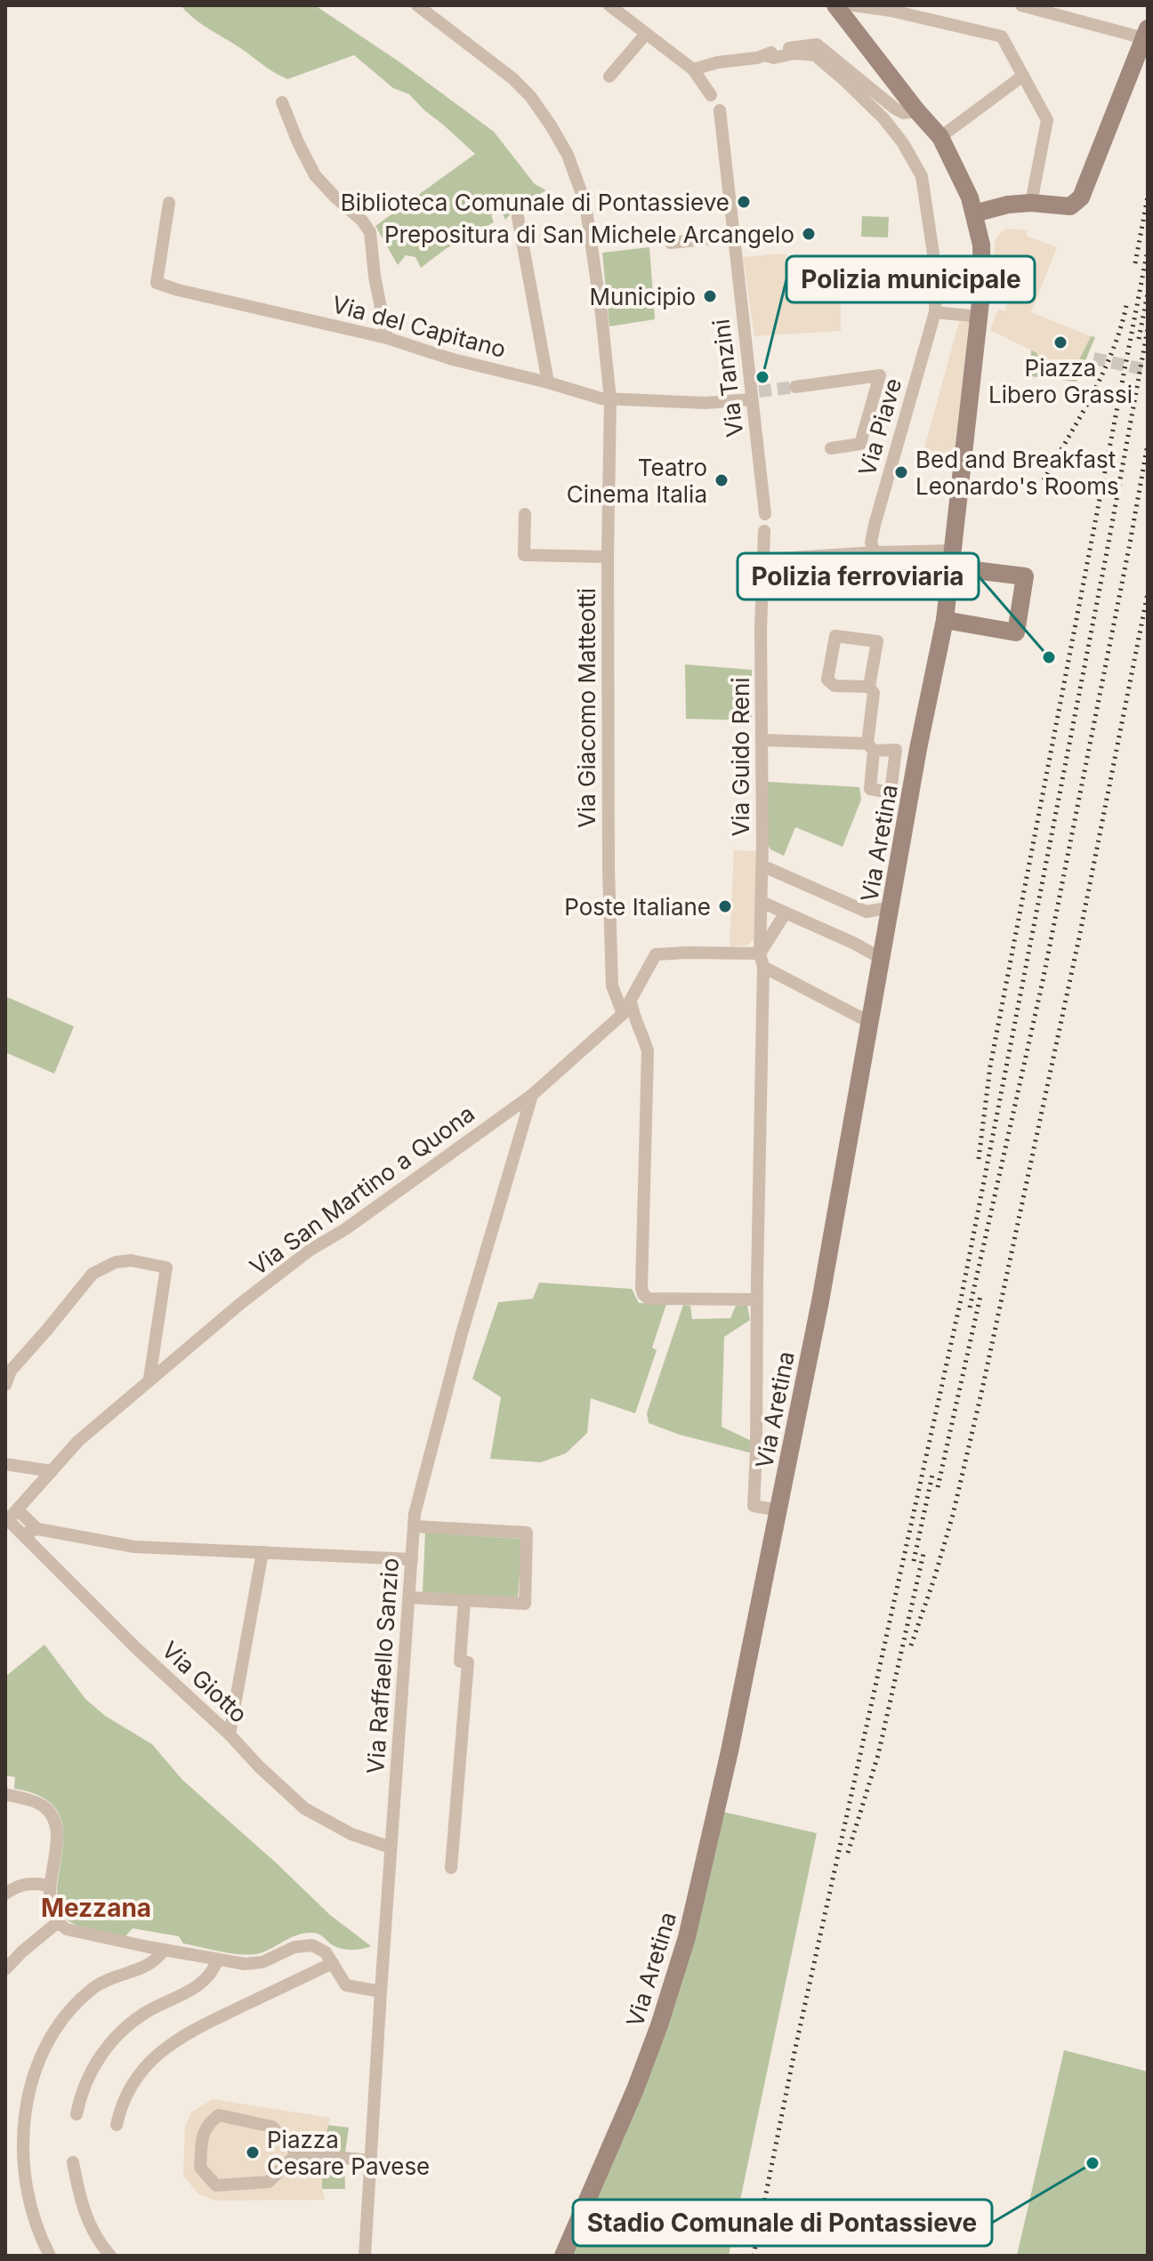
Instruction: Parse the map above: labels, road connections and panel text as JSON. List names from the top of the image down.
{
  "streets": {
    "street": [
      "Via del Capitano",
      "Via Tanzini",
      "Via Piave",
      "Via Giacomo Matteotti",
      "Via Guido Reni",
      "Via Aretina",
      "Via San Martino a Quona",
      "Via Raffaello Sanzio",
      "Via Giotto"
    ]
  },
  "crossings": [
    ["Via del Capitano", "Via Tanzini"],
    ["Via del Capitano", "Via Giacomo Matteotti"],
    ["Via Giacomo Matteotti", "Via San Martino a Quona"],
    ["Via Guido Reni", "Via Aretina"],
    ["Via Guido Reni", "Via San Martino a Quona"],
    ["Via San Martino a Quona", "Via Raffaello Sanzio"],
    ["Via San Martino a Quona", "Via Giotto"],
    ["Via Raffaello Sanzio", "Via Giotto"]
  ],
  "districts": ["Mezzana"],
  "places": [
    "Biblioteca Comunale di Pontassieve",
    "Prepositura di San Michele Arcangelo",
    "Municipio",
    "Piazza Libero Grassi",
    "Polizia municipale",
    "Bed and Breakfast Leonardo's Rooms",
    "Teatro Cinema Italia",
    "Polizia ferroviaria",
    "Poste Italiane",
    "Piazza Cesare Pavese",
    "Stadio Comunale di Pontassieve"
  ]
}
